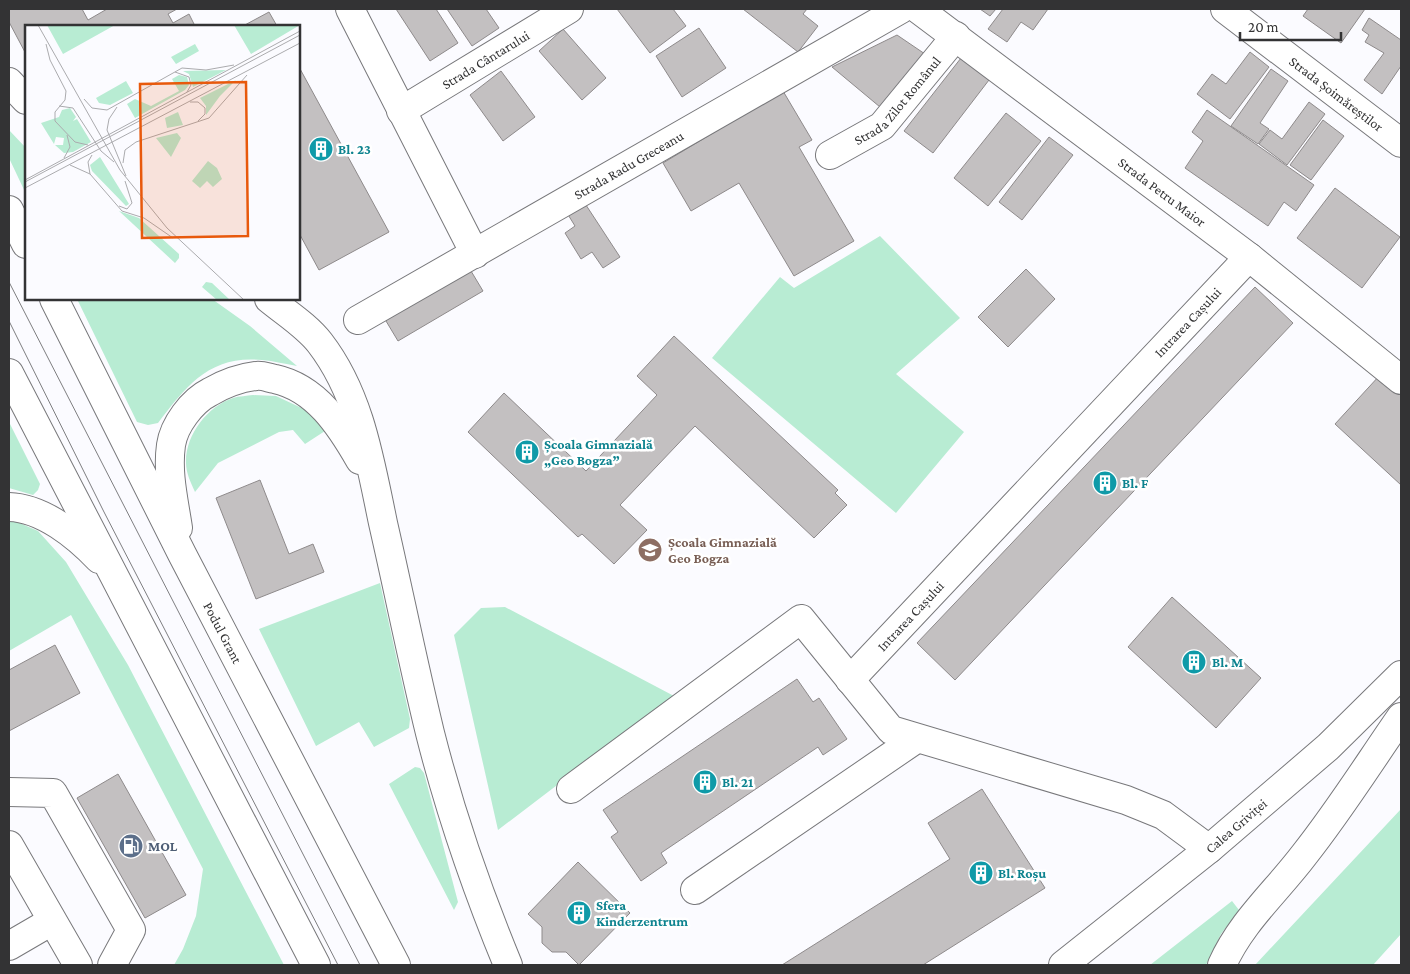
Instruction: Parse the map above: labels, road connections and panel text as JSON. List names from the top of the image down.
{
  "streets": {
    "main road": [
      "Strada Cântarului",
      "Strada Șoimăreștilor",
      "Strada Zilot Românul",
      "Strada Radu Greceanu",
      "Strada Petru Maior",
      "Intrarea Cașului",
      "Podul Grant",
      "Calea Griviței"
    ]
  },
  "crossings": [
    ["Strada Zilot Românul", "Strada Petru Maior"],
    ["Strada Petru Maior", "Intrarea Cașului"]
  ],
  "places": {
    "building": [
      "Bl. 23",
      "Școala Gimnazială „Geo Bogza”",
      "Bl. F",
      "Bl. M",
      "Bl. 21",
      "Bl. Roșu",
      "Sfera Kinderzentrum"
    ],
    "school or university": ["Școala Gimnazială Geo Bogza"],
    "fuel station": ["MOL"]
  },
  "scale_bar": "20 m"
}
